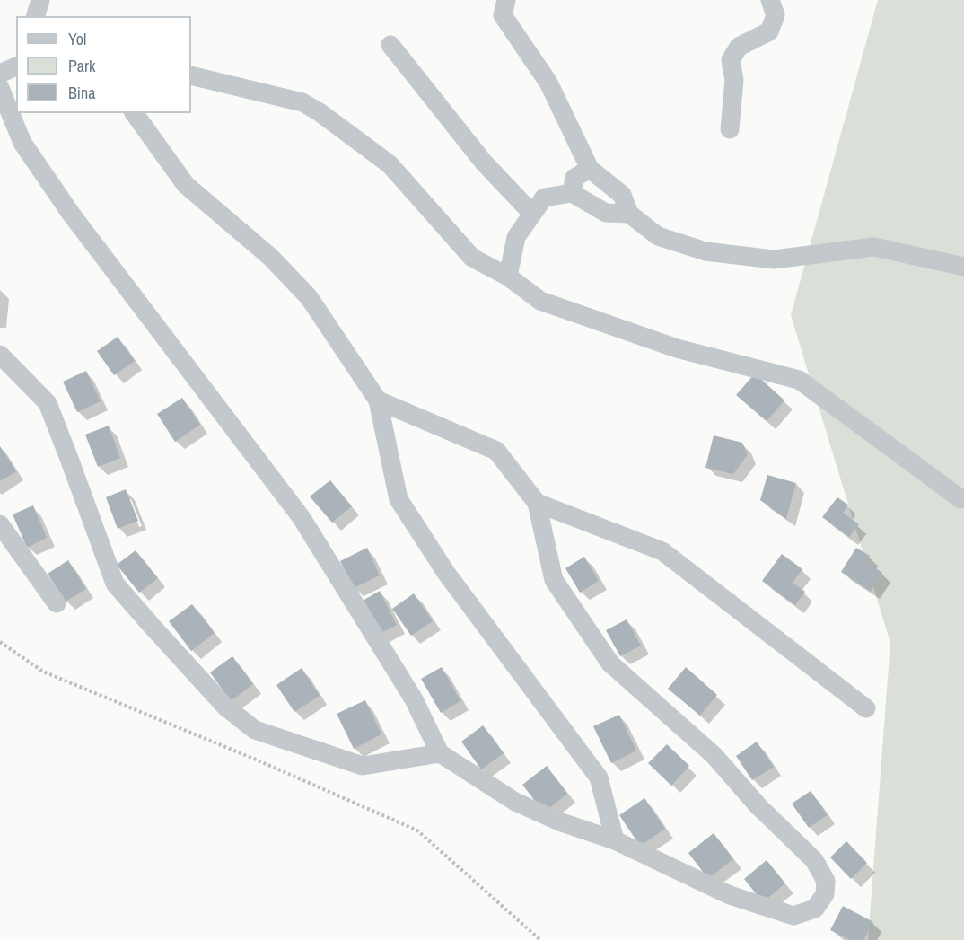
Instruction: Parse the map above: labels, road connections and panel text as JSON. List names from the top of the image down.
{
  "legend": ["Yol", "Park", "Bina"]
}
